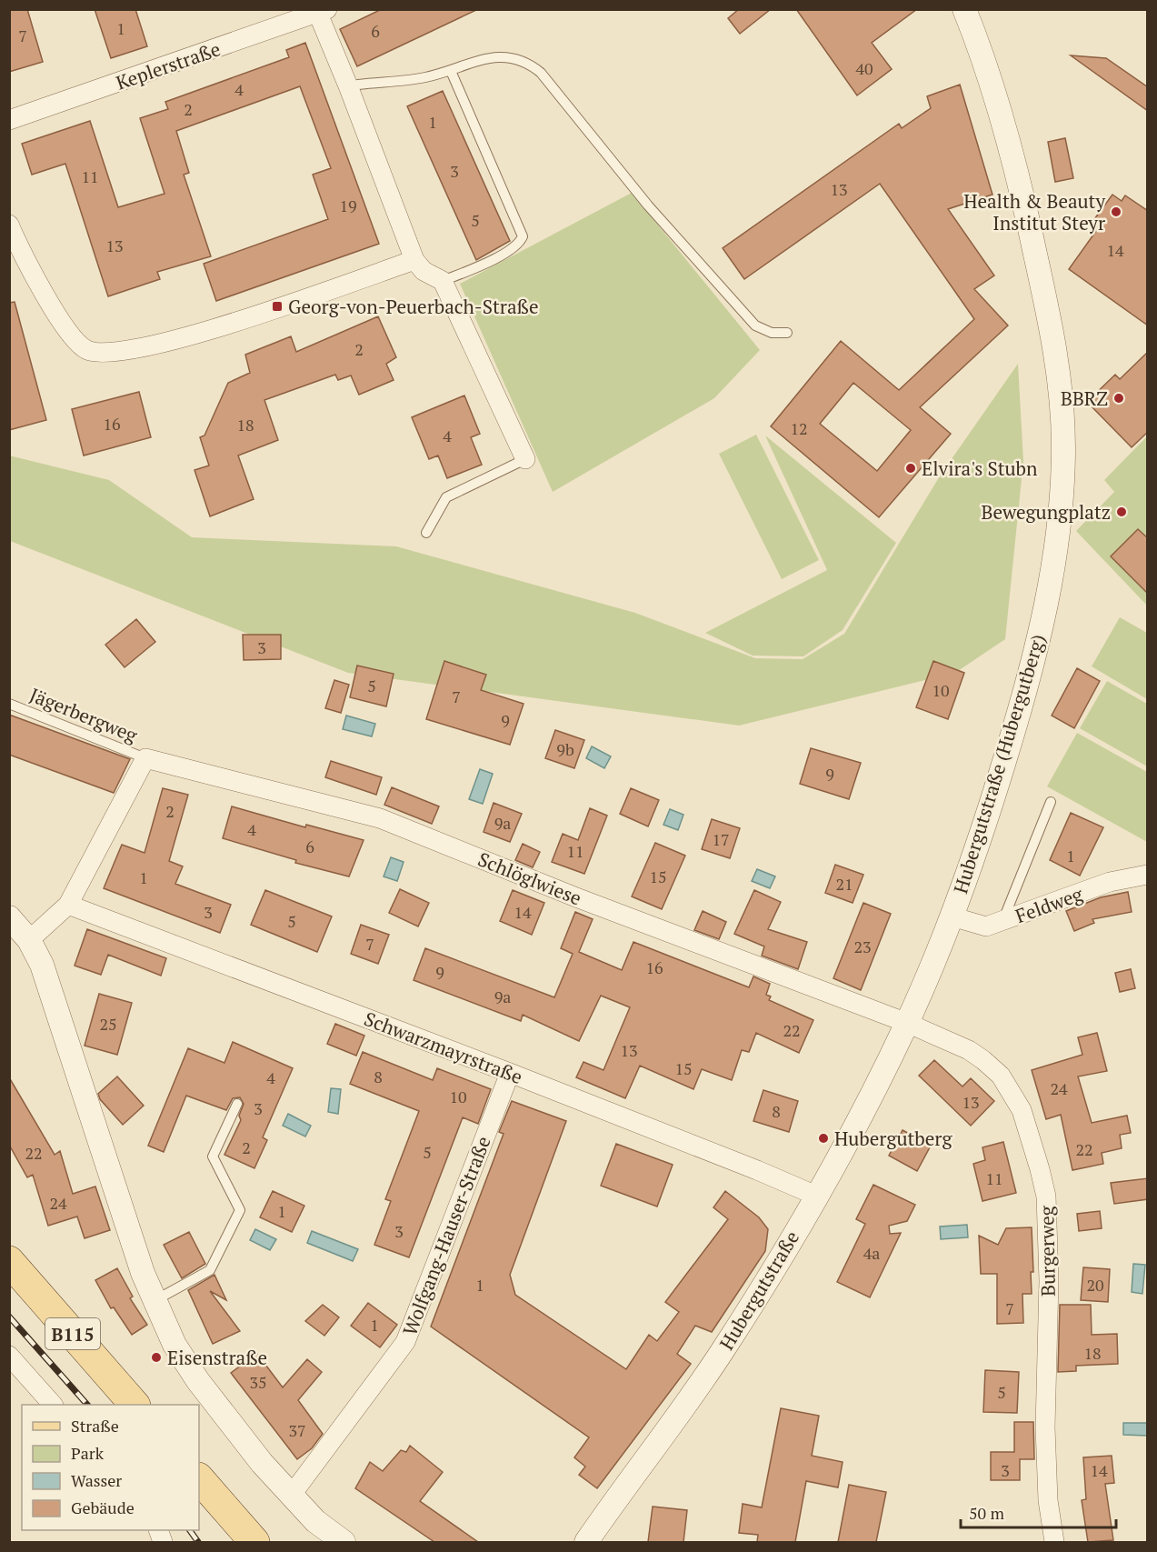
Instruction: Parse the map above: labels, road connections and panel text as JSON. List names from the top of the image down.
{
  "streets": {
    "main road": ["B115"],
    "street": [
      "Keplerstraße",
      "Hubergutstraße (Hubergutberg)",
      "Schlöglwiese",
      "Feldweg",
      "Schwarzmayrstraße",
      "Wolfgang-Hauser-Straße",
      "Burgerweg",
      "Hubergutstraße"
    ],
    "lane": ["Jägerbergweg"]
  },
  "crossings": [
    ["Jägerbergweg", "Schlöglwiese"],
    ["Hubergutstraße (Hubergutberg)", "Schlöglwiese"],
    ["Hubergutstraße (Hubergutberg)", "Feldweg"],
    ["Hubergutstraße (Hubergutberg)", "Burgerweg"],
    ["Hubergutstraße (Hubergutberg)", "Hubergutstraße"],
    ["Schlöglwiese", "Burgerweg"],
    ["Schlöglwiese", "Hubergutstraße"],
    ["Schwarzmayrstraße", "Wolfgang-Hauser-Straße"],
    ["Schwarzmayrstraße", "Hubergutstraße"],
    ["Burgerweg", "Hubergutstraße"]
  ],
  "places": {
    "other": [
      "Health & Beauty Institut Steyr",
      "BBRZ",
      "Elvira's Stubn",
      "Bewegungplatz",
      "Hubergutberg",
      "Eisenstraße"
    ],
    "transit": ["Georg-von-Peuerbach-Straße"]
  },
  "house_numbers": [
    "1",
    "6",
    "7",
    "40",
    "4",
    "2",
    "1",
    "3",
    "11",
    "13",
    "19",
    "5",
    "13",
    "14",
    "2",
    "16",
    "18",
    "12",
    "4",
    "3",
    "5",
    "10",
    "7",
    "9",
    "9b",
    "9",
    "2",
    "9a",
    "4",
    "17",
    "6",
    "11",
    "1",
    "15",
    "1",
    "21",
    "3",
    "14",
    "5",
    "7",
    "23",
    "16",
    "9",
    "9a",
    "25",
    "22",
    "13",
    "15",
    "8",
    "4",
    "24",
    "10",
    "13",
    "3",
    "8",
    "2",
    "22",
    "5",
    "22",
    "11",
    "24",
    "1",
    "3",
    "4a",
    "1",
    "20",
    "7",
    "1",
    "18",
    "35",
    "5",
    "37",
    "3",
    "14"
  ],
  "legend": [
    "Straße",
    "Park",
    "Wasser",
    "Gebäude"
  ],
  "scale_bar": "50 m"
}
